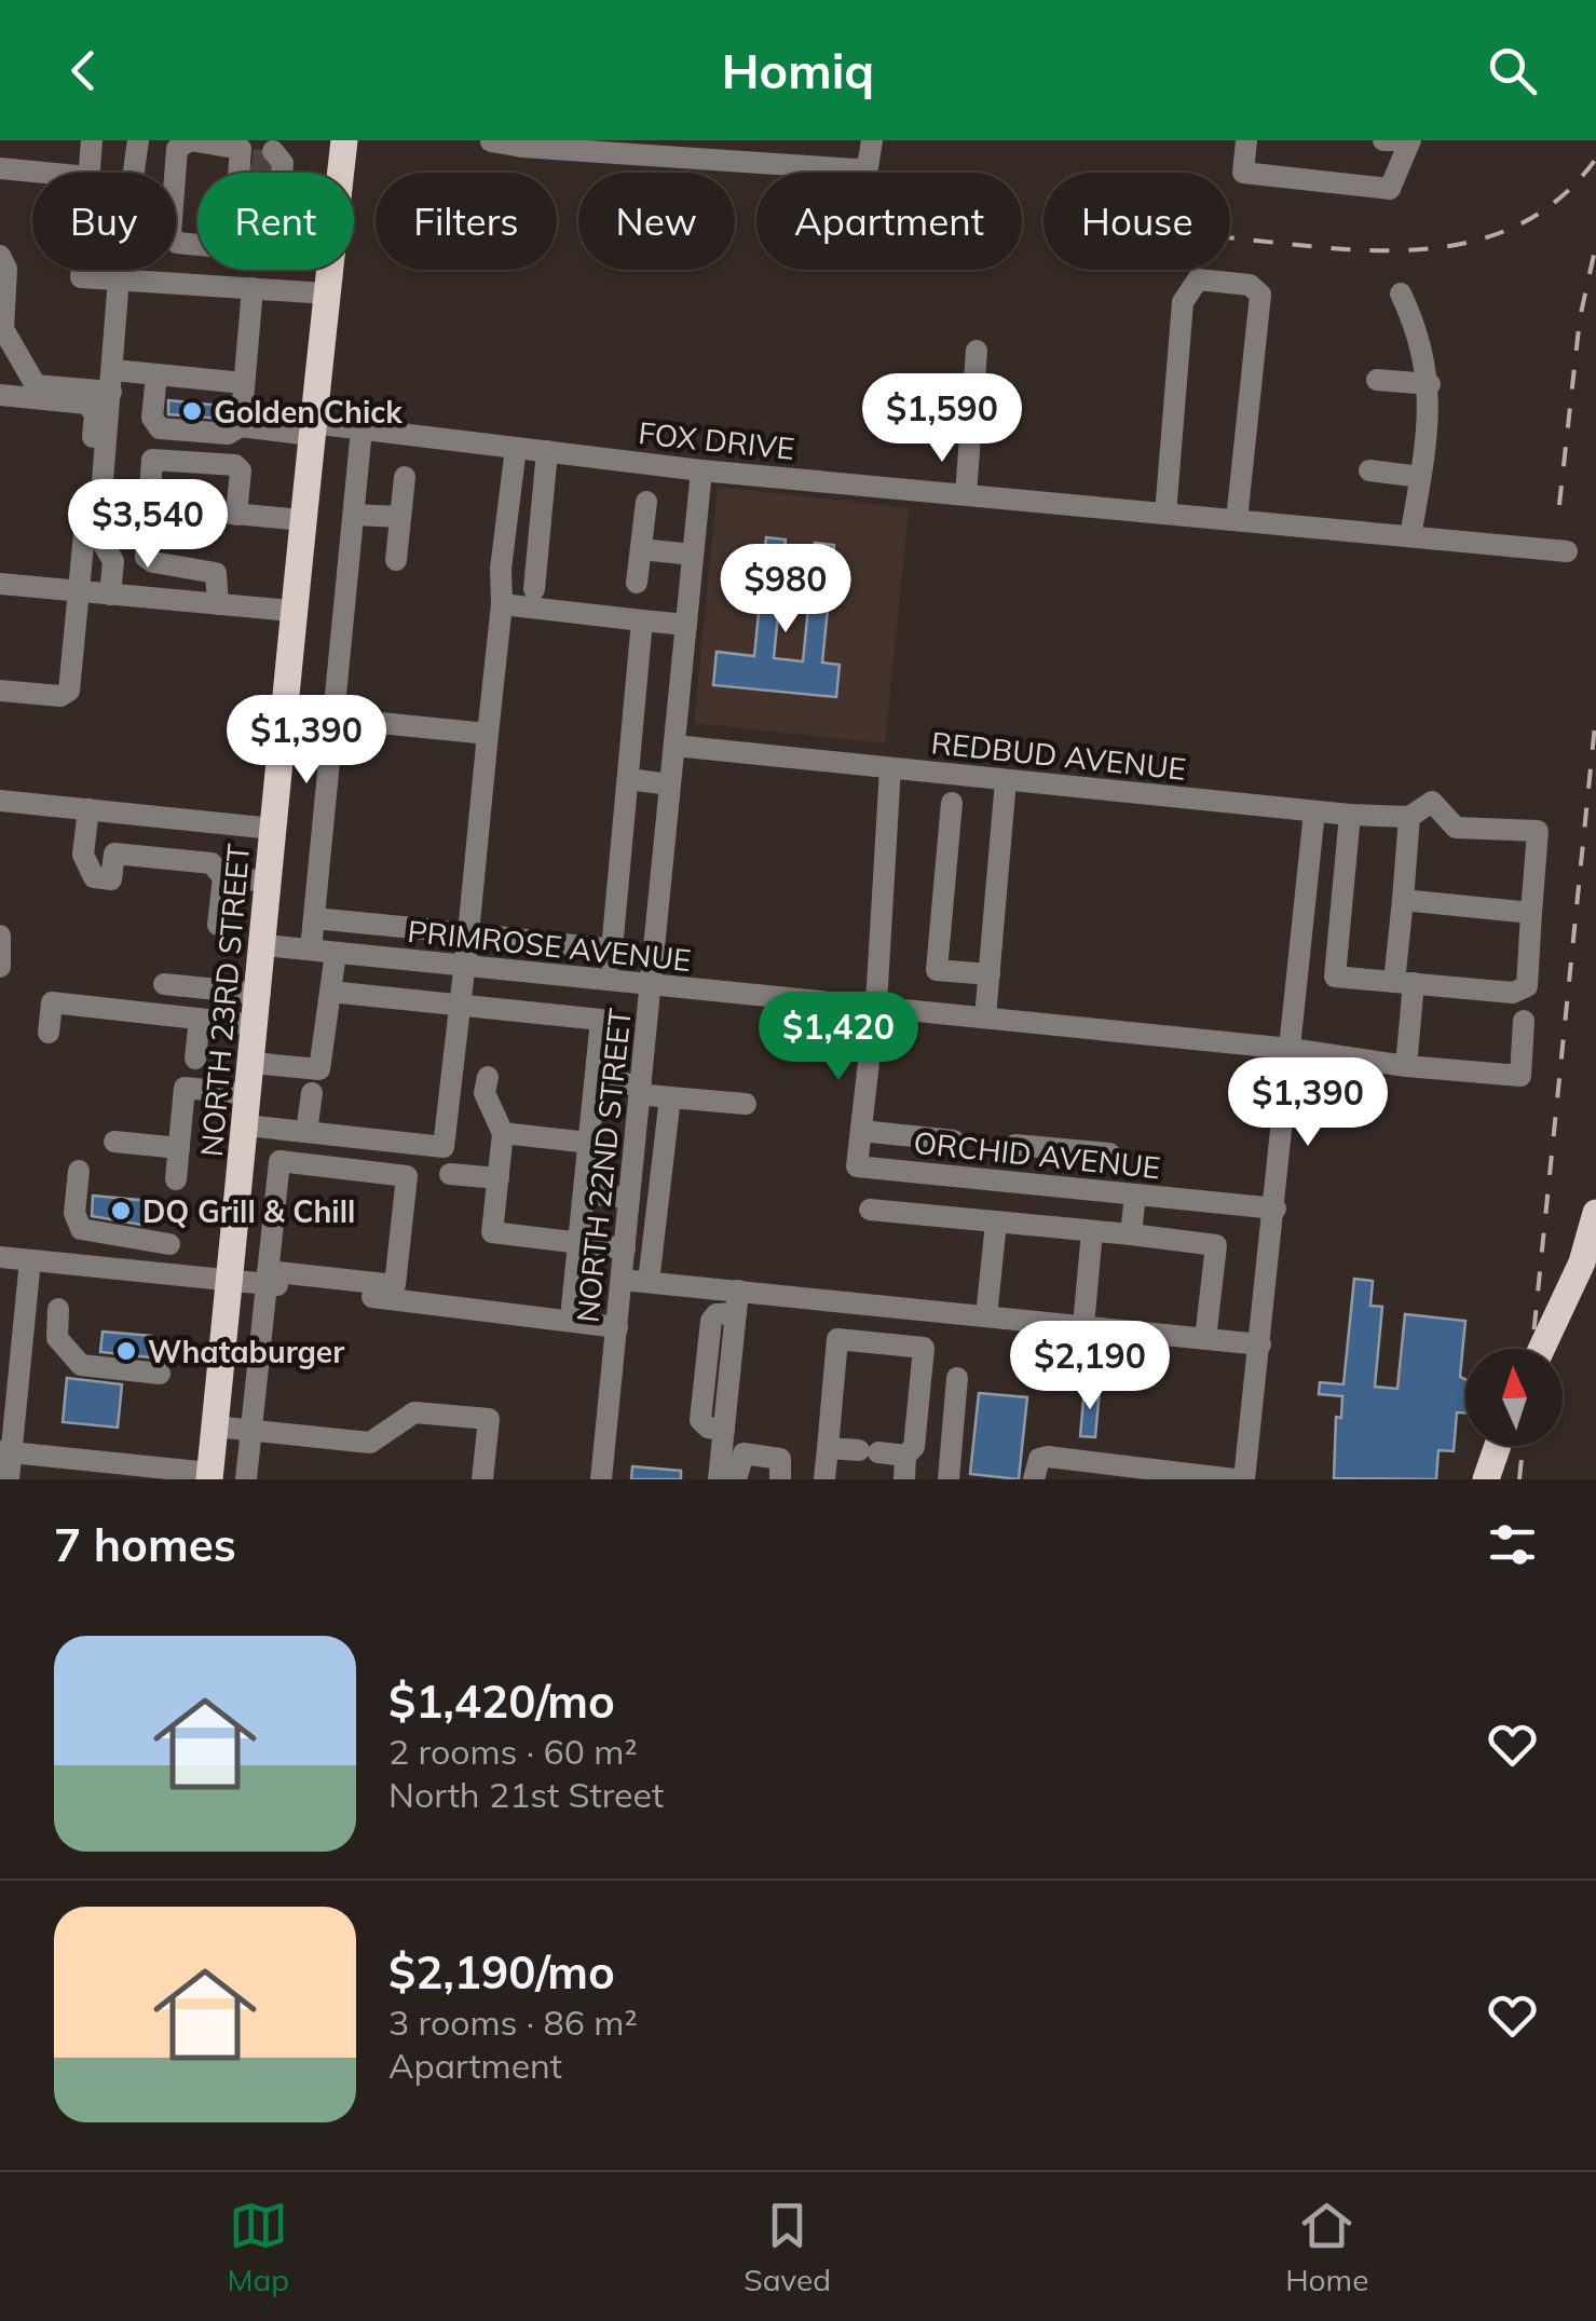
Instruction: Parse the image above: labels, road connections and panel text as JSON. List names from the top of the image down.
{
  "streets": {
    "main road": ["NORTH 23RD STREET"],
    "street": [
      "FOX DRIVE",
      "REDBUD AVENUE",
      "PRIMROSE AVENUE",
      "ORCHID AVENUE",
      "NORTH 22ND STREET"
    ]
  },
  "crossings": [
    ["FOX DRIVE", "NORTH 23RD STREET"],
    ["FOX DRIVE", "NORTH 22ND STREET"],
    ["REDBUD AVENUE", "NORTH 22ND STREET"],
    ["PRIMROSE AVENUE", "NORTH 23RD STREET"],
    ["PRIMROSE AVENUE", "NORTH 22ND STREET"]
  ],
  "places": ["Golden Chick", "DQ Grill & Chill", "Whataburger"],
  "north": "top",
  "page": {
    "header": "Homiq",
    "chip": [
      "Buy",
      "Rent",
      "Filters",
      "New",
      "Apartment",
      "House"
    ],
    "price": [
      "$1,590",
      "$3,540",
      "$980",
      "$1,390",
      "$1,420",
      "$1,390",
      "$2,190"
    ],
    "heading": "7 homes",
    "list": [
      {
        "name": "$1,420/mo",
        "note": "2 rooms · 60 m² · North 21st Street"
      },
      {
        "name": "$2,190/mo",
        "note": "3 rooms · 86 m² · Apartment"
      }
    ],
    "tabs": ["Map", "Saved", "Home"]
  }
}
